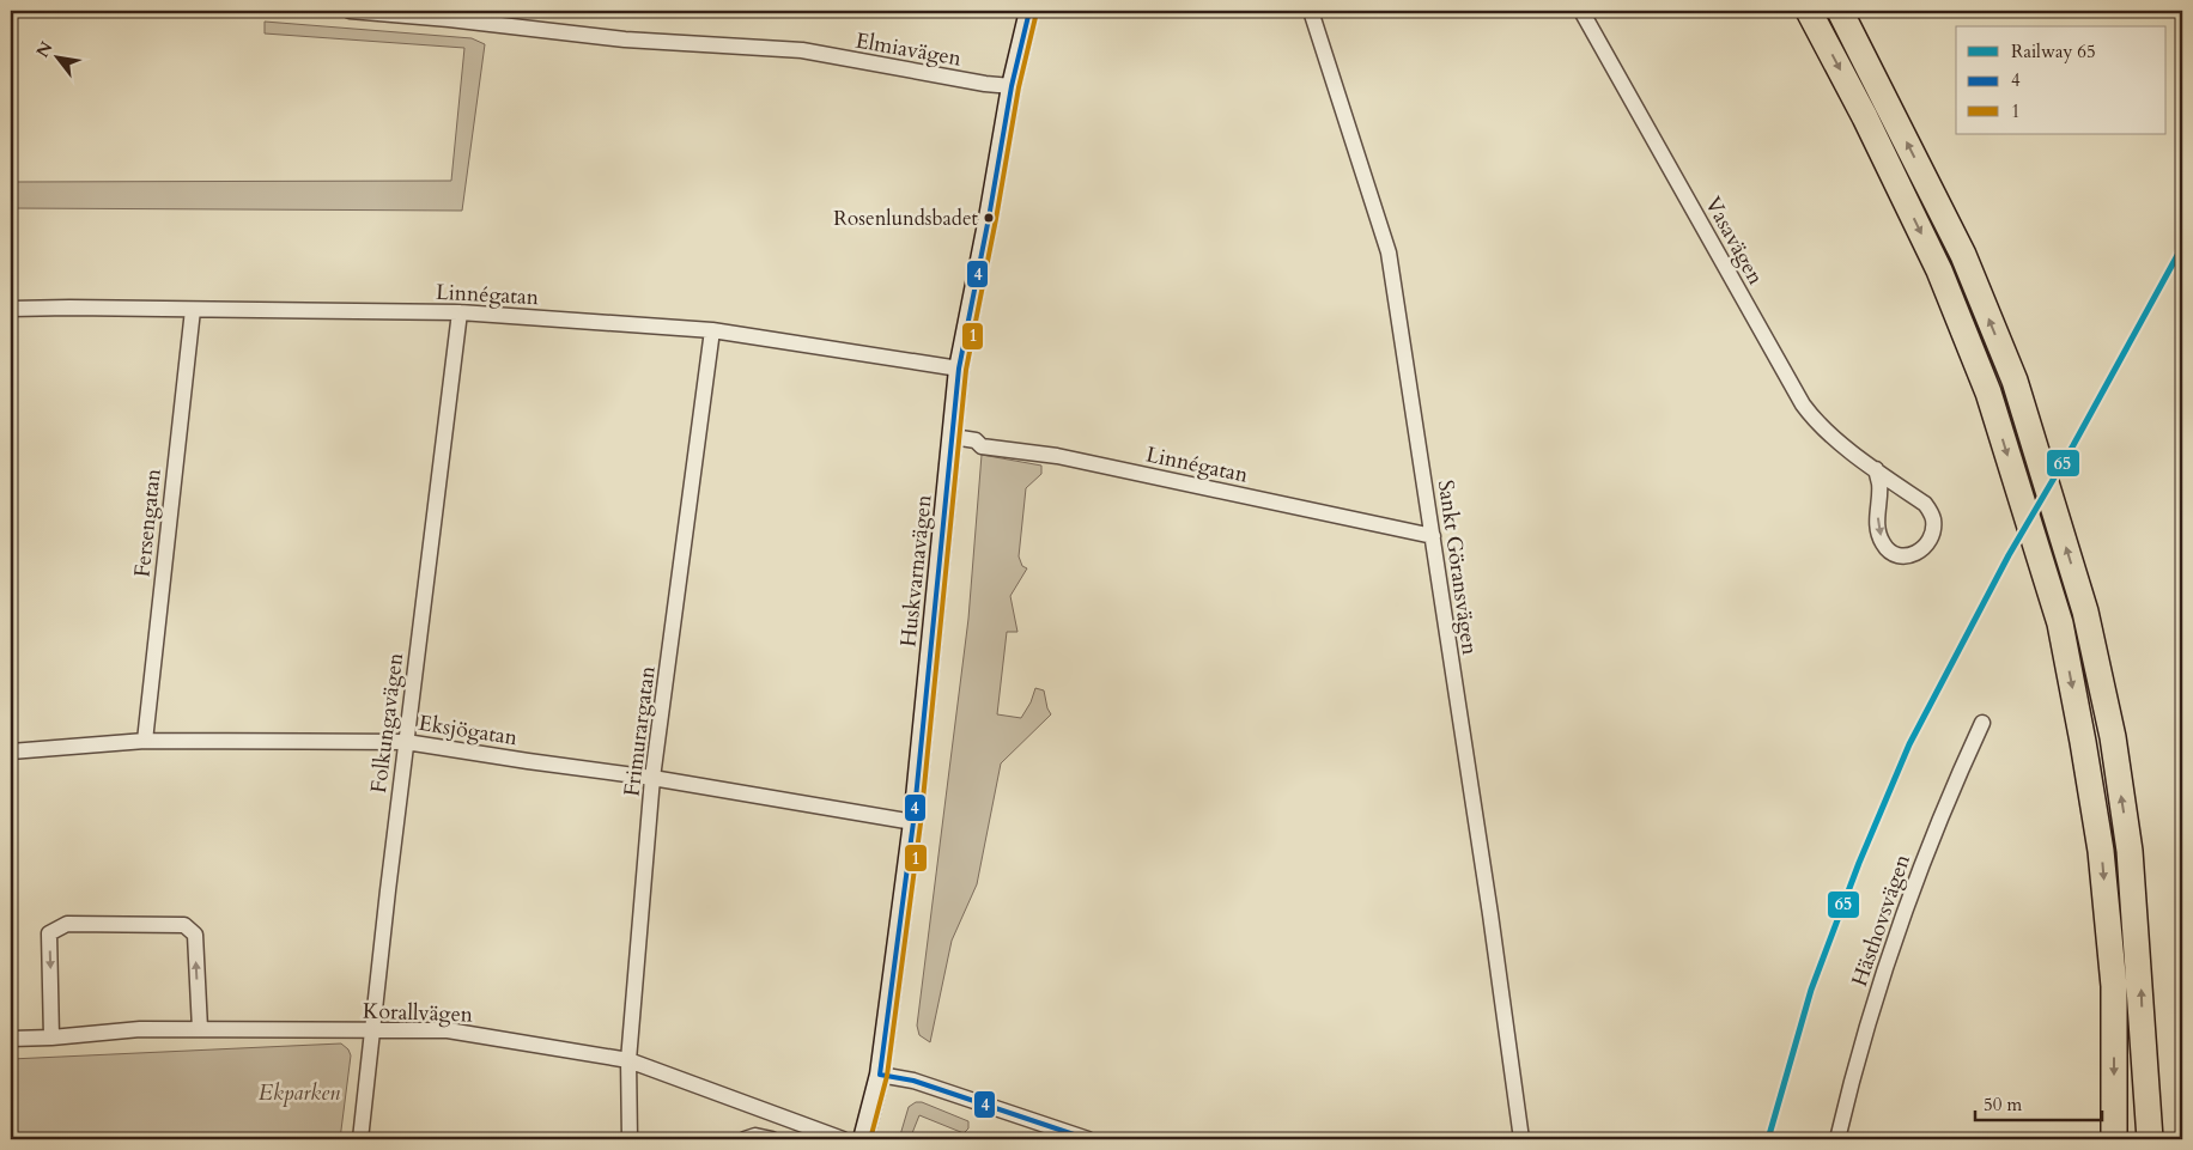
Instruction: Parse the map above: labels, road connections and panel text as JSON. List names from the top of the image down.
{
  "streets": {
    "street": [
      "Elmiavägen",
      "Vasavägen",
      "Linnégatan",
      "Fersengatan",
      "Sankt Göransvägen",
      "Huskvarnavägen",
      "Folkungavägen",
      "Eksjögatan",
      "Frimurargatan",
      "Hästhovsvägen",
      "Korallvägen"
    ]
  },
  "crossings": [
    ["Elmiavägen", "Huskvarnavägen"],
    ["Linnégatan", "Fersengatan"],
    ["Linnégatan", "Sankt Göransvägen"],
    ["Linnégatan", "Huskvarnavägen"],
    ["Linnégatan", "Folkungavägen"],
    ["Linnégatan", "Frimurargatan"],
    ["Fersengatan", "Eksjögatan"],
    ["Huskvarnavägen", "Eksjögatan"],
    ["Folkungavägen", "Eksjögatan"],
    ["Folkungavägen", "Korallvägen"],
    ["Eksjögatan", "Frimurargatan"],
    ["Frimurargatan", "Korallvägen"]
  ],
  "parks": ["Ekparken"],
  "places": ["Rosenlundsbadet"],
  "lines": ["transit line 4", "transit line 1", "rail line 65"],
  "legend": ["Railway 65", "4", "1"],
  "scale_bar": "50 m",
  "north": "top left"
}
